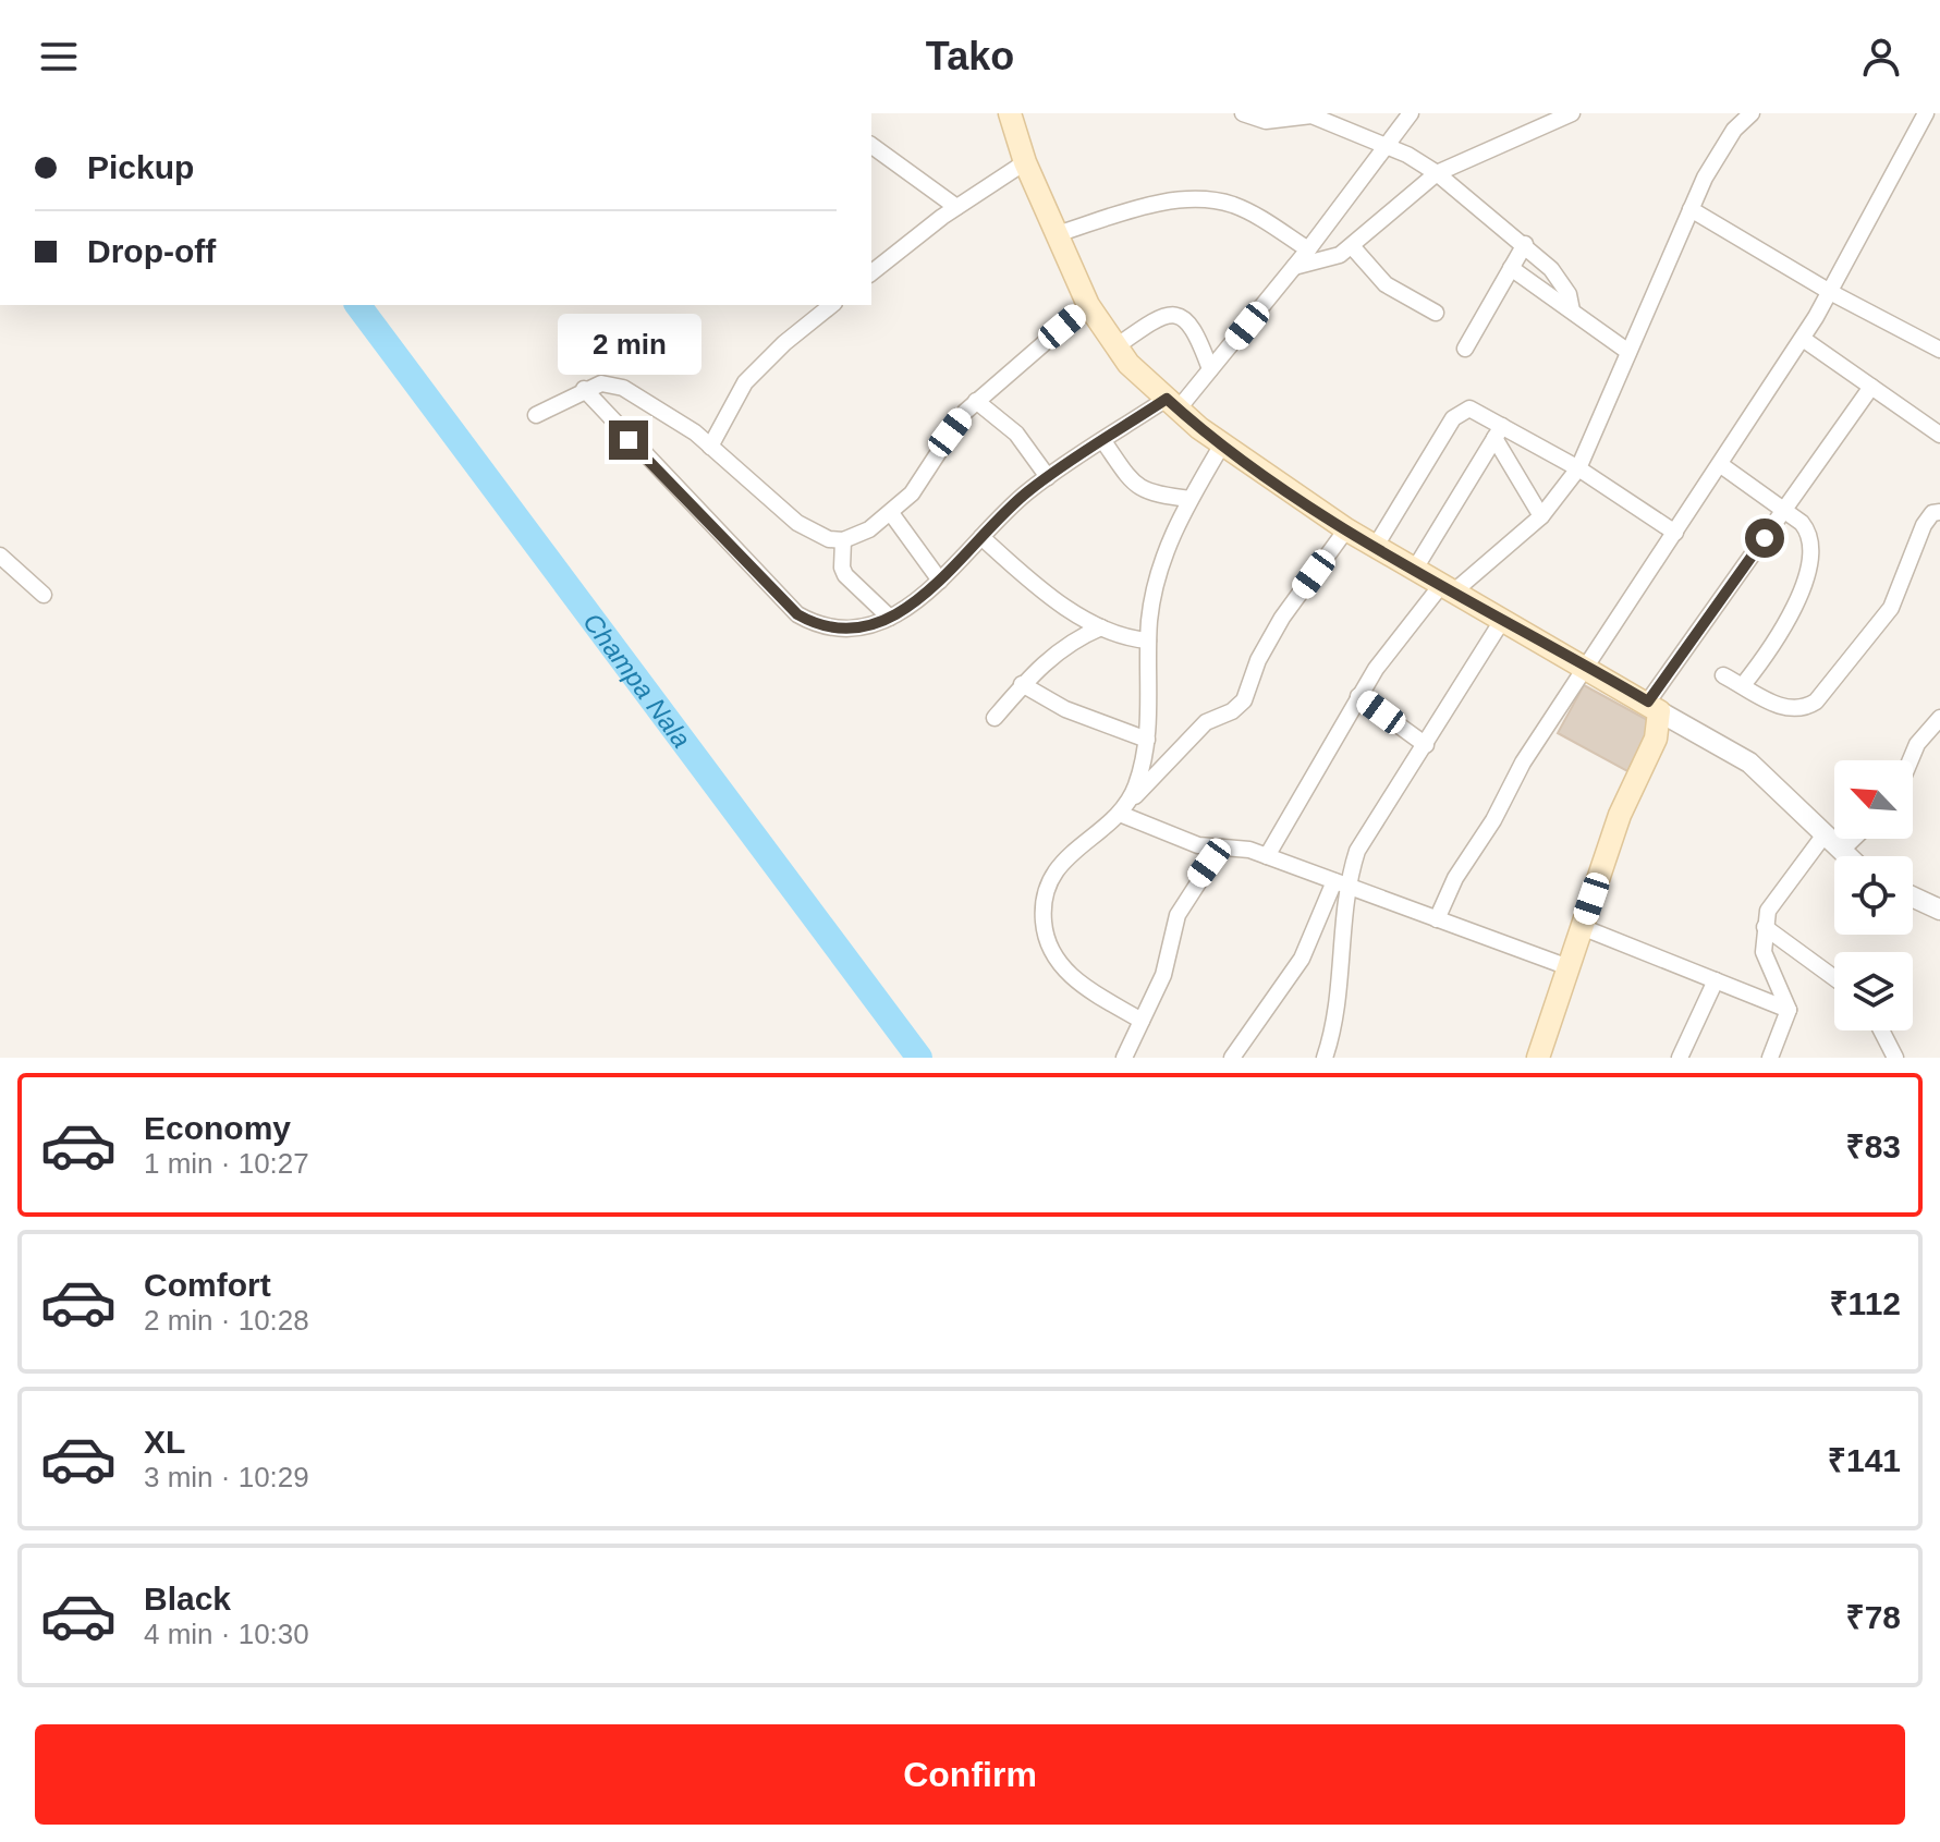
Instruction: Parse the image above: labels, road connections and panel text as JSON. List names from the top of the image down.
{
  "water": ["Champa Nala"],
  "north": "top left",
  "page": {
    "header": "Tako",
    "banner": ["Pickup", "Drop-off"],
    "bubble": "2 min",
    "list": [
      {
        "name": "Economy",
        "note": "1 min · 10:27",
        "value": "₹83"
      },
      {
        "name": "Comfort",
        "note": "2 min · 10:28",
        "value": "₹112"
      },
      {
        "name": "XL",
        "note": "3 min · 10:29",
        "value": "₹141"
      },
      {
        "name": "Black",
        "note": "4 min · 10:30",
        "value": "₹78"
      }
    ],
    "buttons": "Confirm"
  }
}
